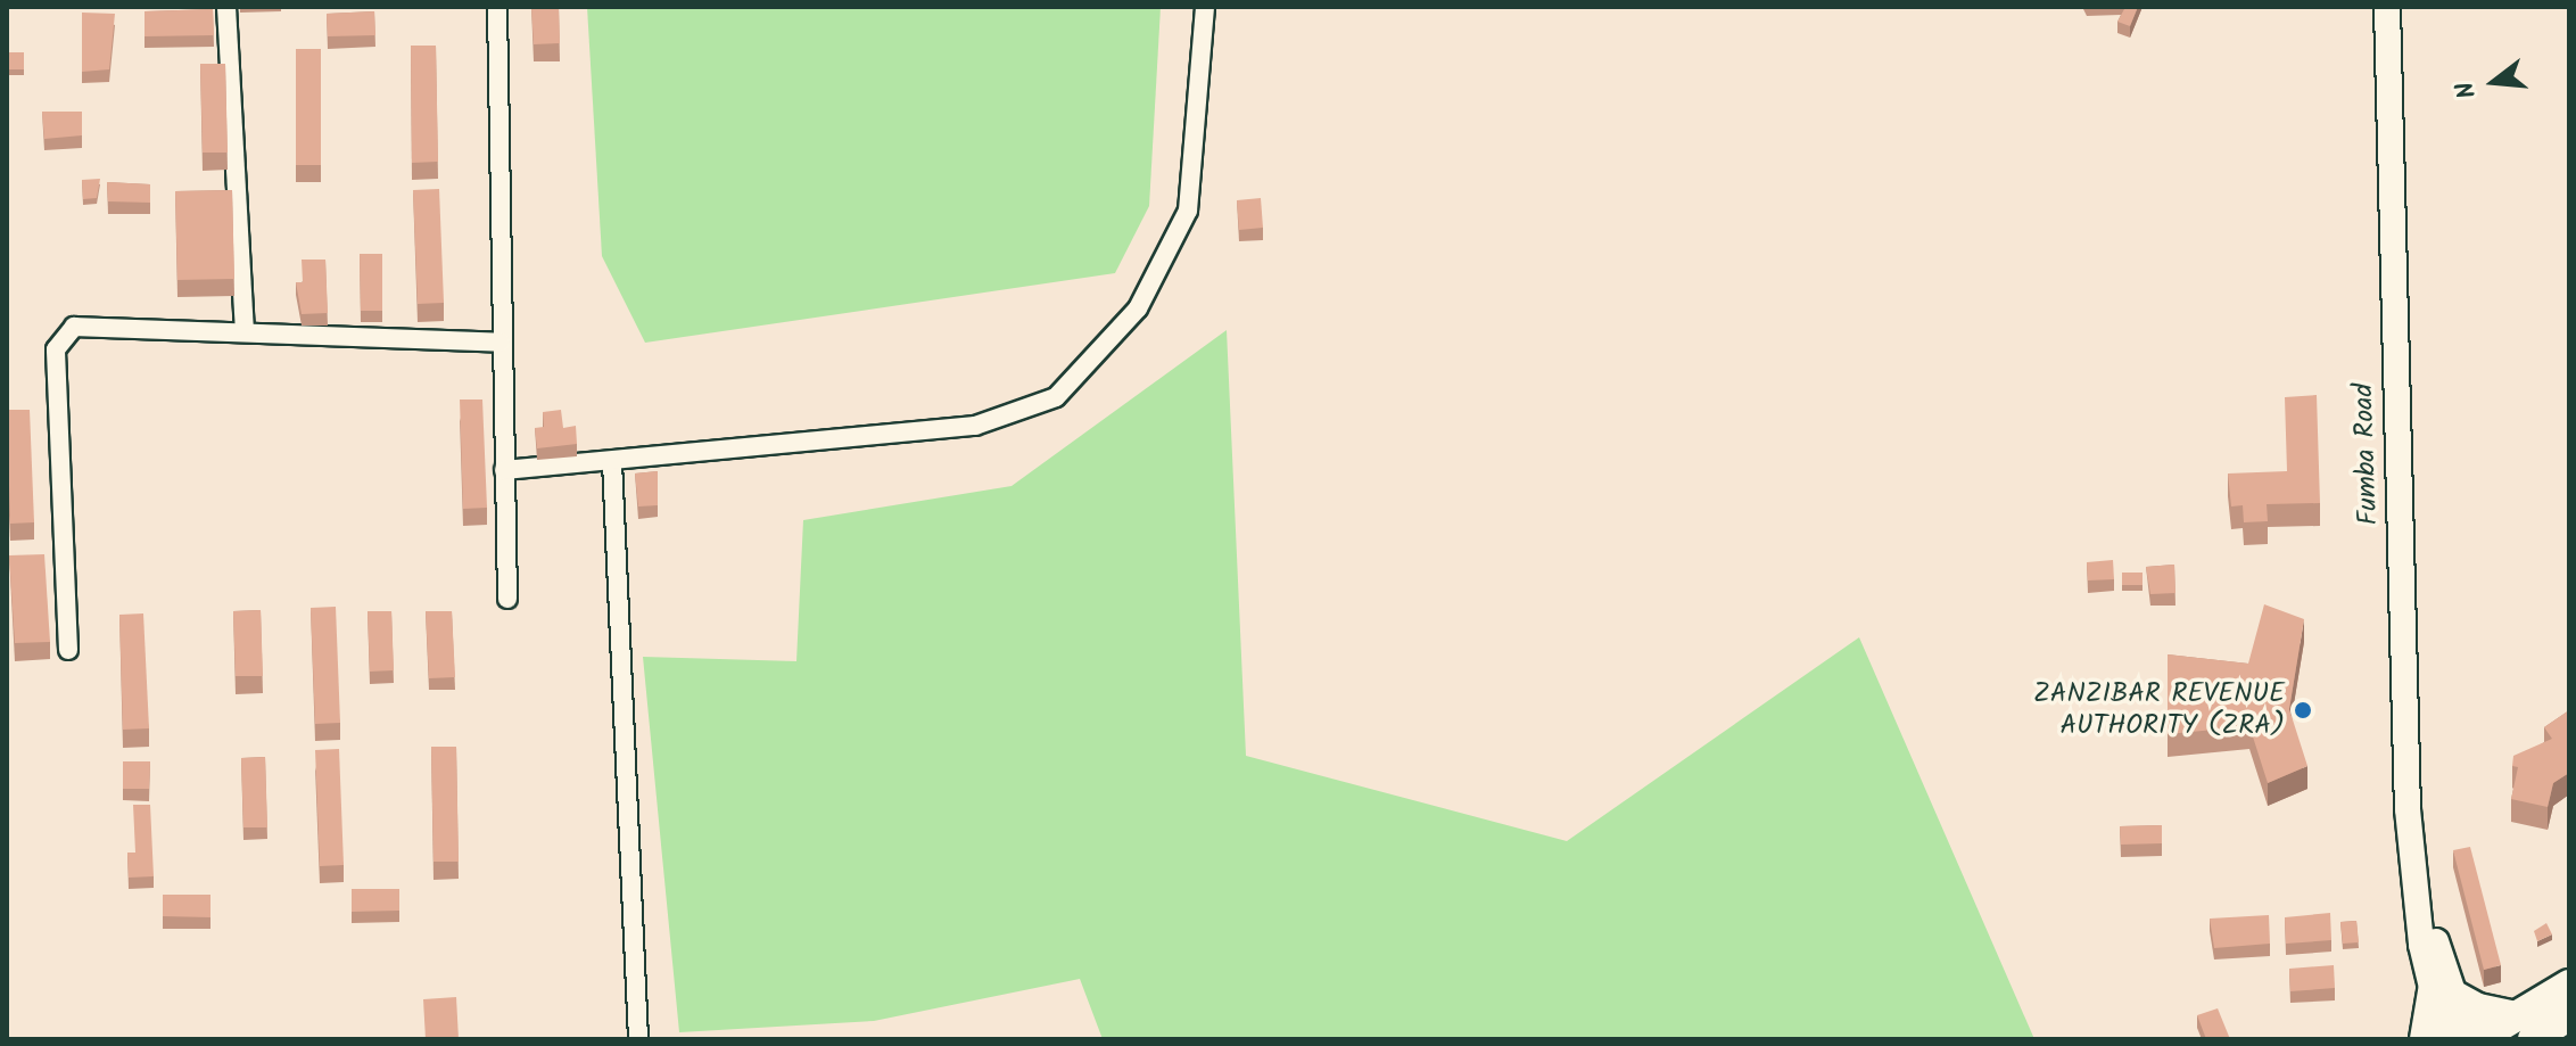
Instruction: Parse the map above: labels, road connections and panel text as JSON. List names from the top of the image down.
{
  "streets": {
    "street": ["Fumba Road"]
  },
  "places": ["ZANZIBAR REVENUE AUTHORITY (ZRA)"],
  "north": "left"
}
